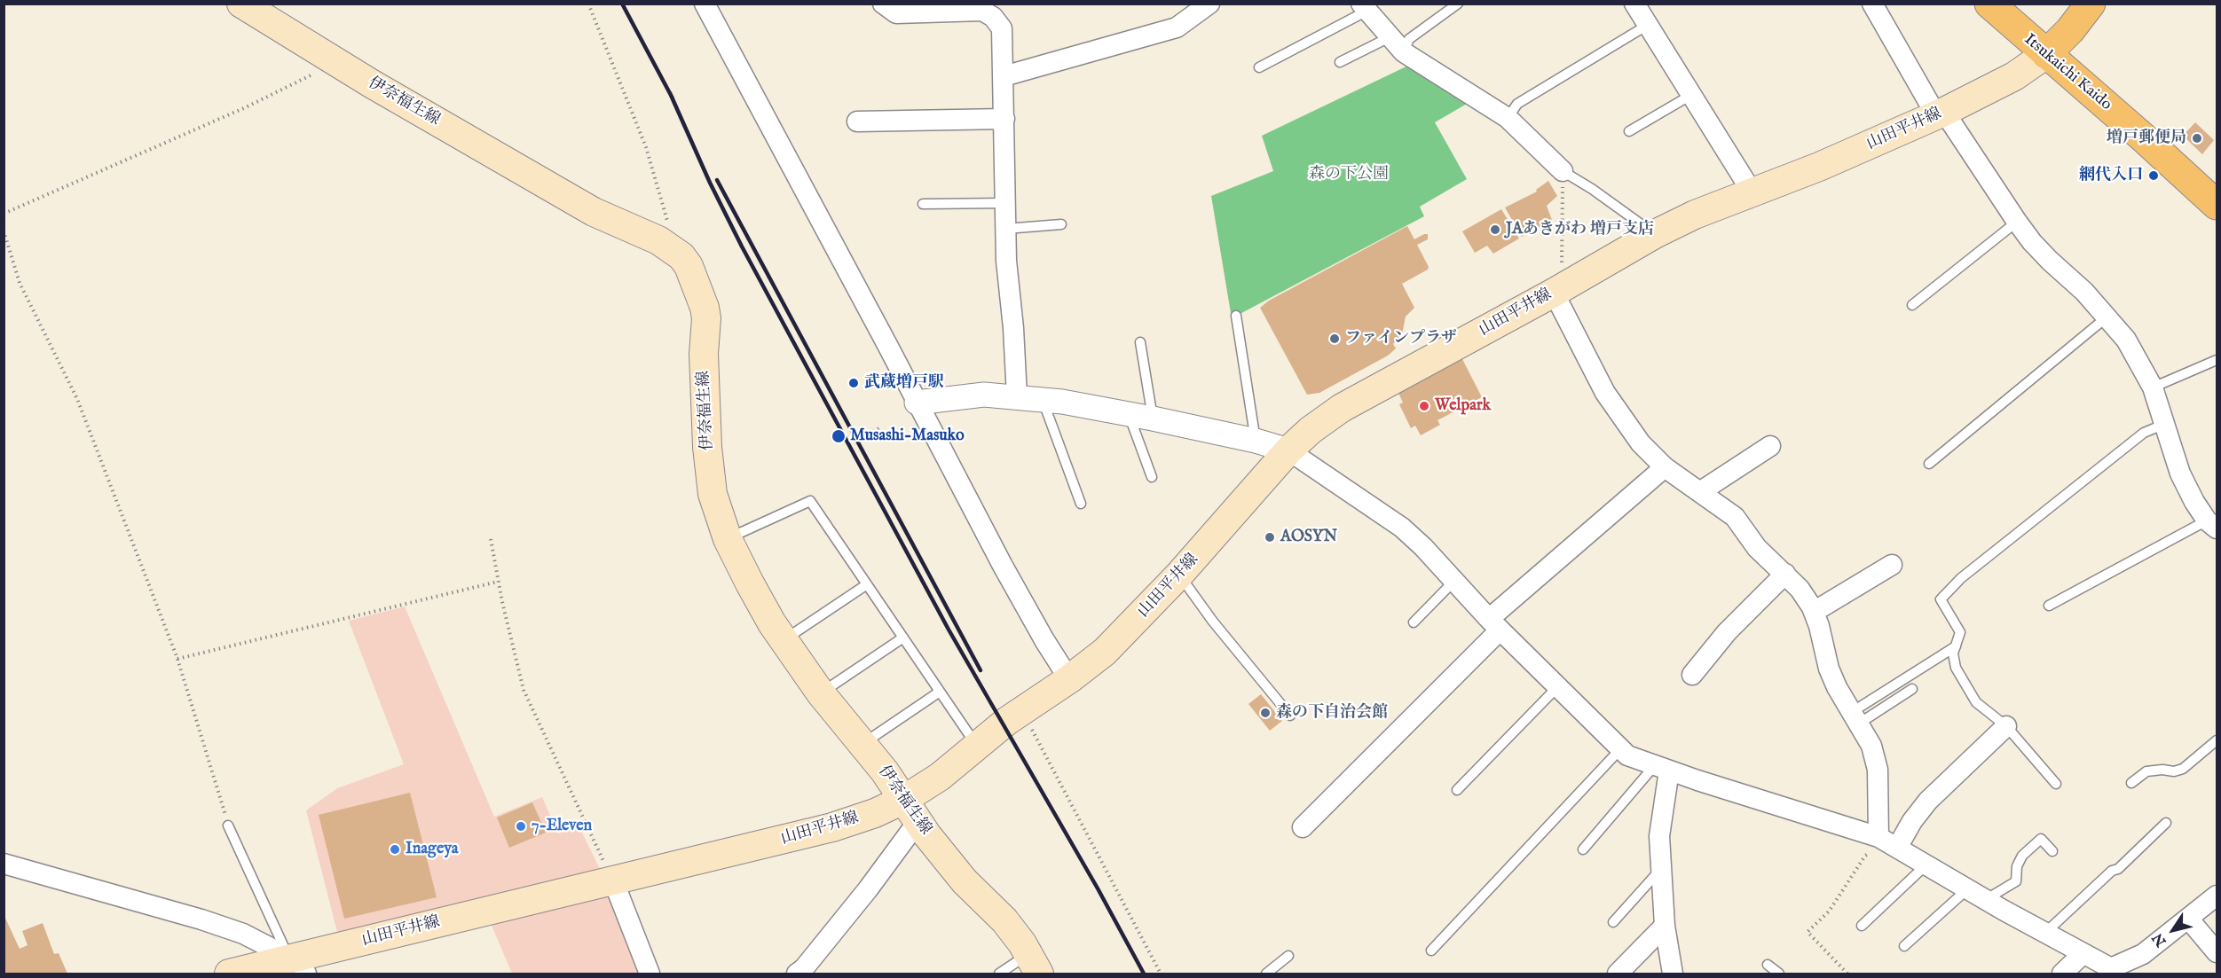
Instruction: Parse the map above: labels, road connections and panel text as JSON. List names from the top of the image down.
{
  "streets": {
    "main road": ["Itsukaichi Kaido", "伊奈福生線", "山田平井線"]
  },
  "crossings": [
    ["Itsukaichi Kaido", "山田平井線"],
    ["伊奈福生線", "山田平井線"]
  ],
  "parks": ["森の下公園"],
  "places": [
    "増戸郵便局",
    "網代入口",
    "JAあきがわ 増戸支店",
    "ファインプラザ",
    "武蔵増戸駅",
    "Welpark",
    "Musashi-Masuko",
    "AOSYN",
    "森の下自治会館",
    "7-Eleven",
    "Inageya"
  ],
  "north": "bottom left"
}
